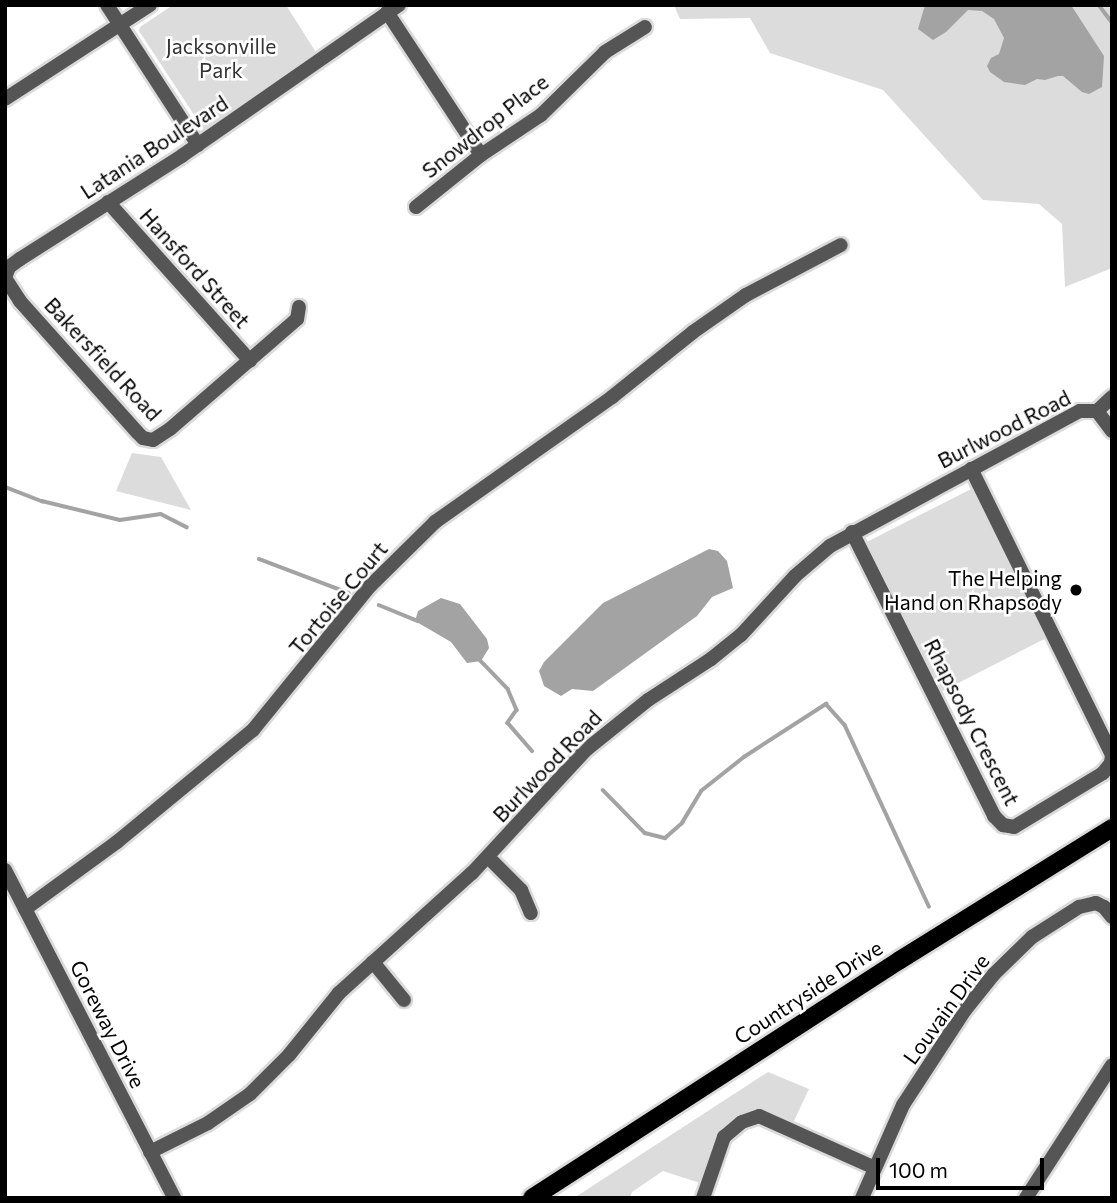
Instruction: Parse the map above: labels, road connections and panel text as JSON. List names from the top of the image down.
{
  "streets": {
    "main road": ["Countryside Drive"],
    "street": [
      "Snowdrop Place",
      "Latania Boulevard",
      "Hansford Street",
      "Bakersfield Road",
      "Burlwood Road",
      "Tortoise Court",
      "Rhapsody Crescent",
      "Louvain Drive",
      "Goreway Drive"
    ]
  },
  "crossings": [
    ["Latania Boulevard", "Hansford Street"],
    ["Latania Boulevard", "Bakersfield Road"],
    ["Hansford Street", "Bakersfield Road"],
    ["Burlwood Road", "Rhapsody Crescent"],
    ["Burlwood Road", "Goreway Drive"],
    ["Tortoise Court", "Goreway Drive"]
  ],
  "parks": ["Jacksonville Park"],
  "places": ["The Helping Hand on Rhapsody"],
  "scale_bar": "100 m"
}
